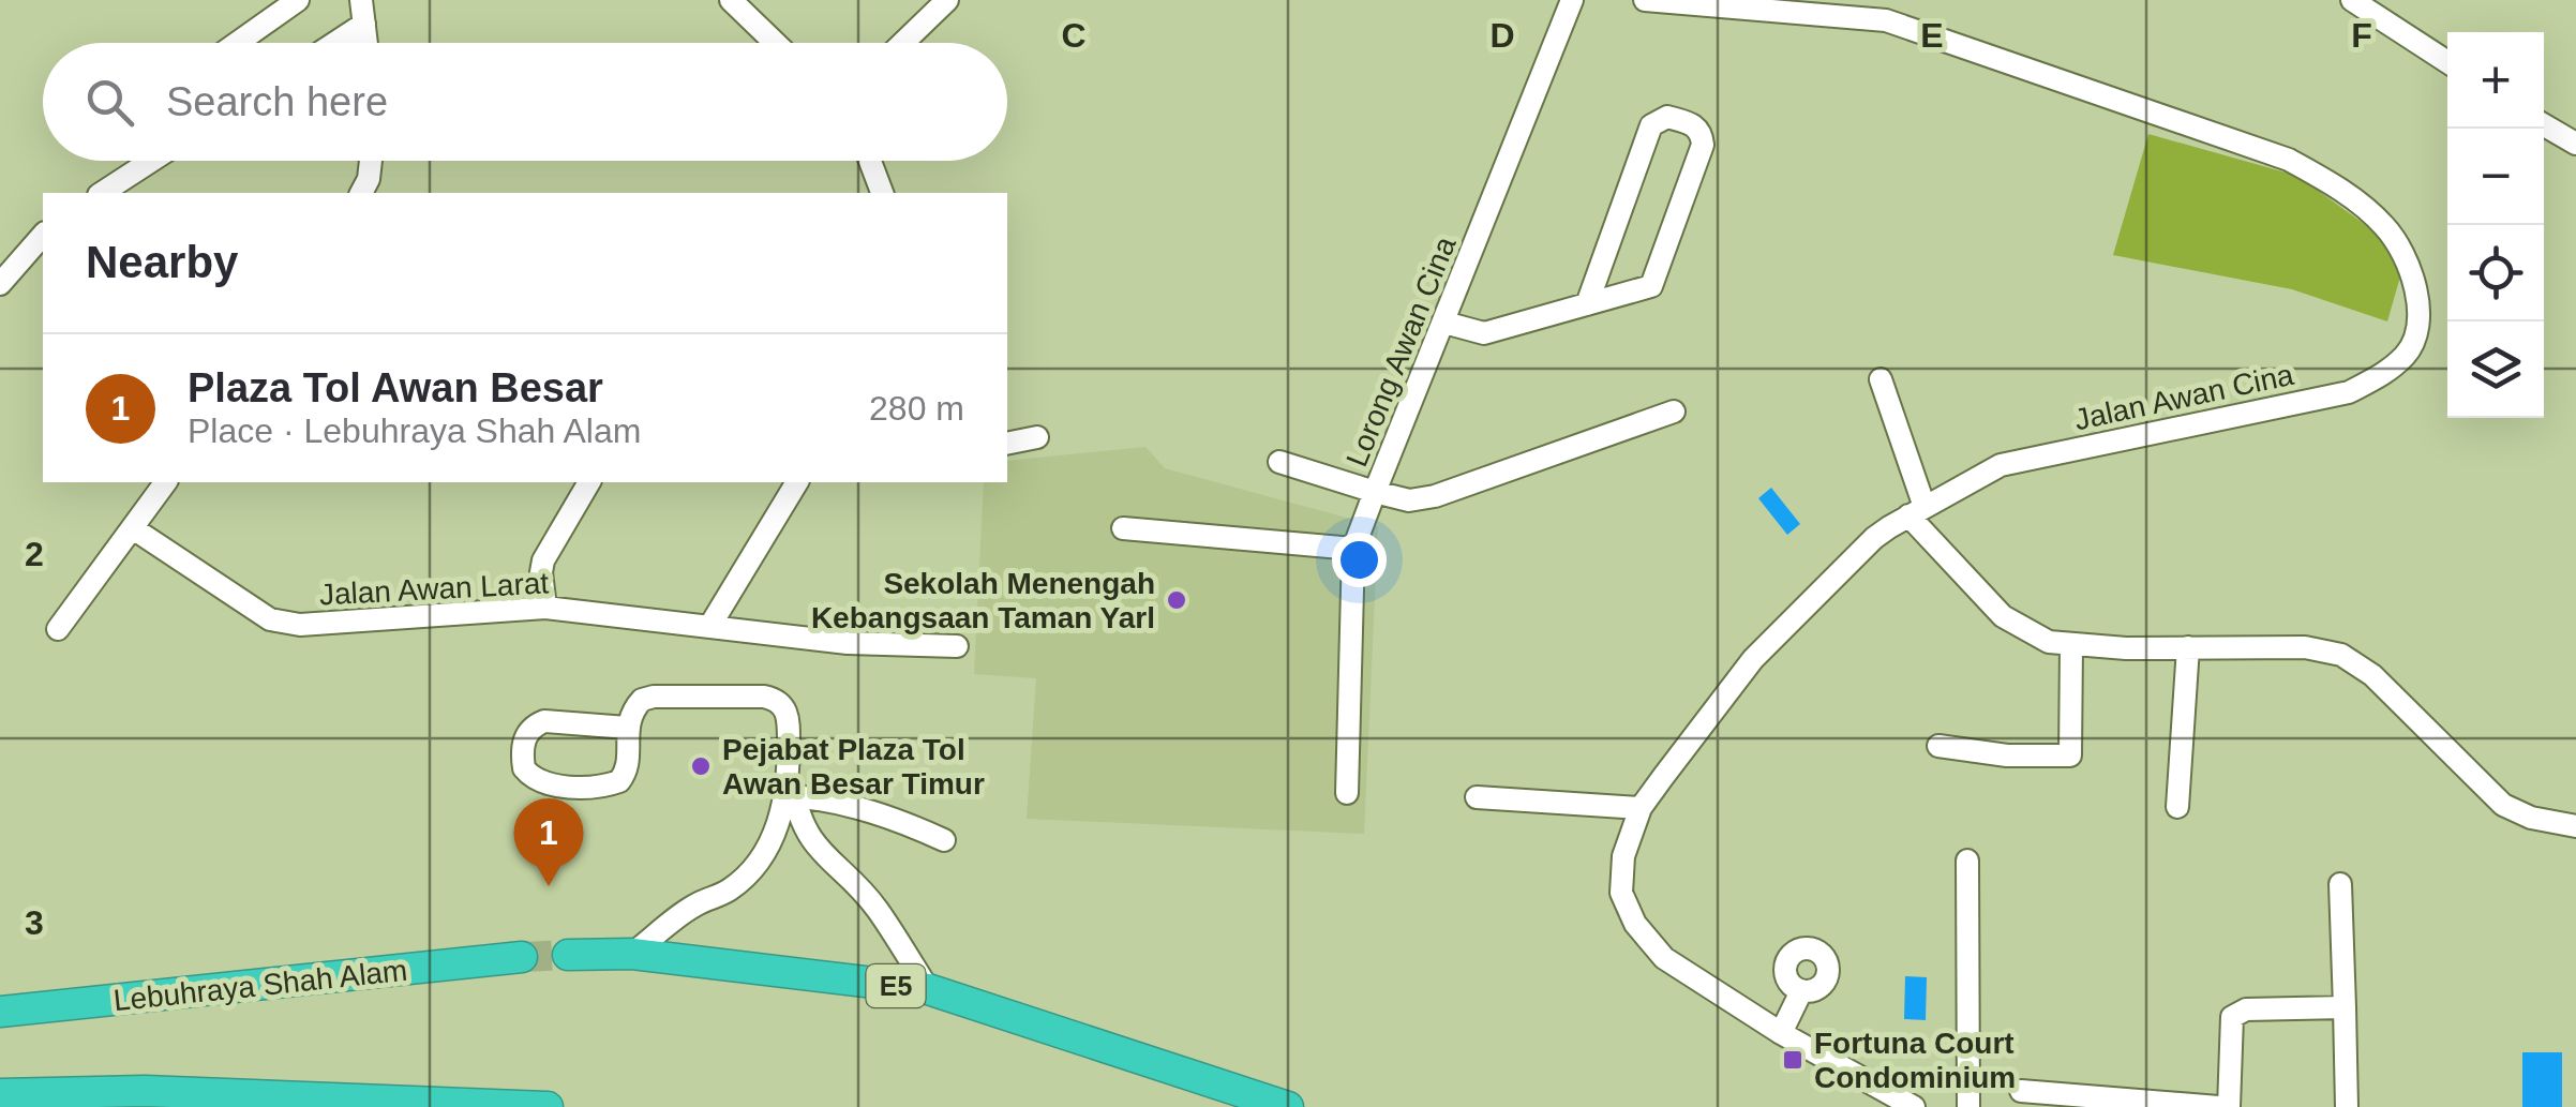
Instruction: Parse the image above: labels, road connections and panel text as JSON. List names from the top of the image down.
{
  "streets": {
    "highway": ["Lebuhraya Shah Alam", "E5"],
    "street": ["Lorong Awan Cina", "Jalan Awan Cina", "Jalan Awan Larat"]
  },
  "places": {
    "other": ["Sekolah Menengah Kebangsaan Taman Yarl", "Pejabat Plaza Tol Awan Besar Timur"],
    "transit": ["Fortuna Court Condominium"]
  },
  "page": {
    "map_buttons": ["+", "−"],
    "search": "Search here",
    "heading": "Nearby",
    "list": [
      {
        "mark": "1",
        "name": "Plaza Tol Awan Besar",
        "note": "Place · Lebuhraya Shah Alam",
        "value": "280 m"
      }
    ],
    "pins": "1"
  },
  "grid": {
    "columns": [
      "C",
      "D",
      "E",
      "F"
    ],
    "rows": ["2", "3"]
  }
}
